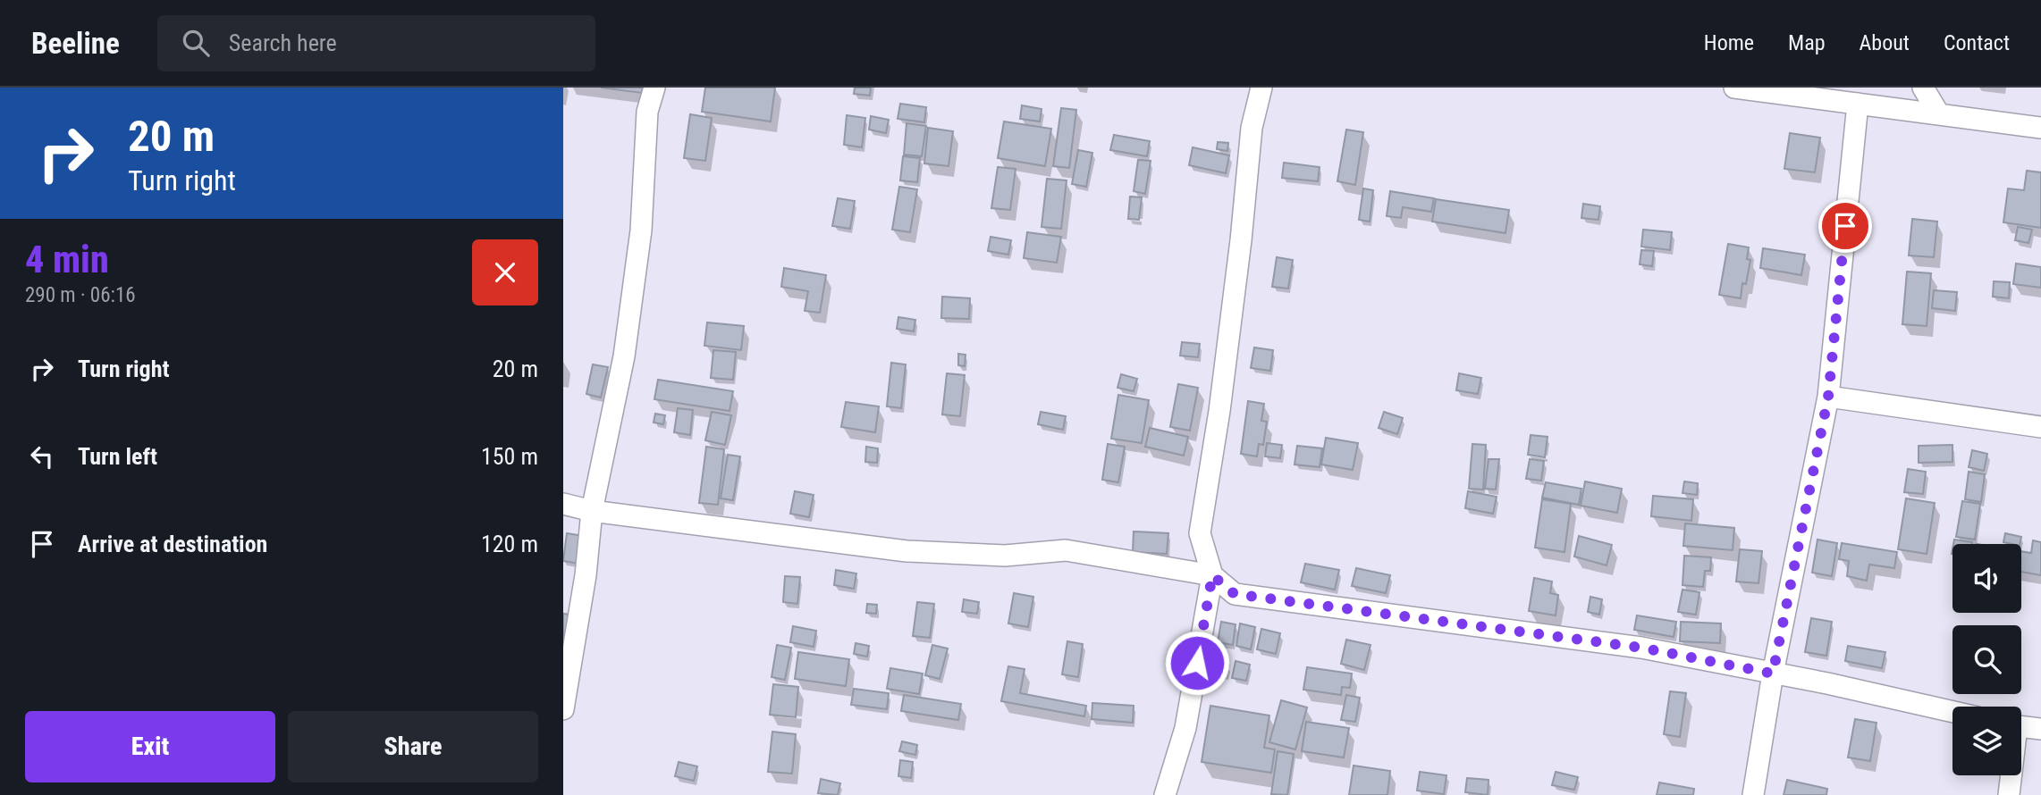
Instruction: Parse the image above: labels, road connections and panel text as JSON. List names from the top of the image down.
{
  "page": {
    "header": "Beeline",
    "search": "Search here",
    "nav": [
      "Home",
      "Map",
      "About",
      "Contact"
    ],
    "turn": ["20 m", "Turn right"],
    "heading": ["4 min", "290 m · 06:16"],
    "list": [
      {
        "name": "Turn right",
        "value": "20 m"
      },
      {
        "name": "Turn left",
        "value": "150 m"
      },
      {
        "name": "Arrive at destination",
        "value": "120 m"
      }
    ],
    "buttons": ["Exit", "Share"]
  }
}
